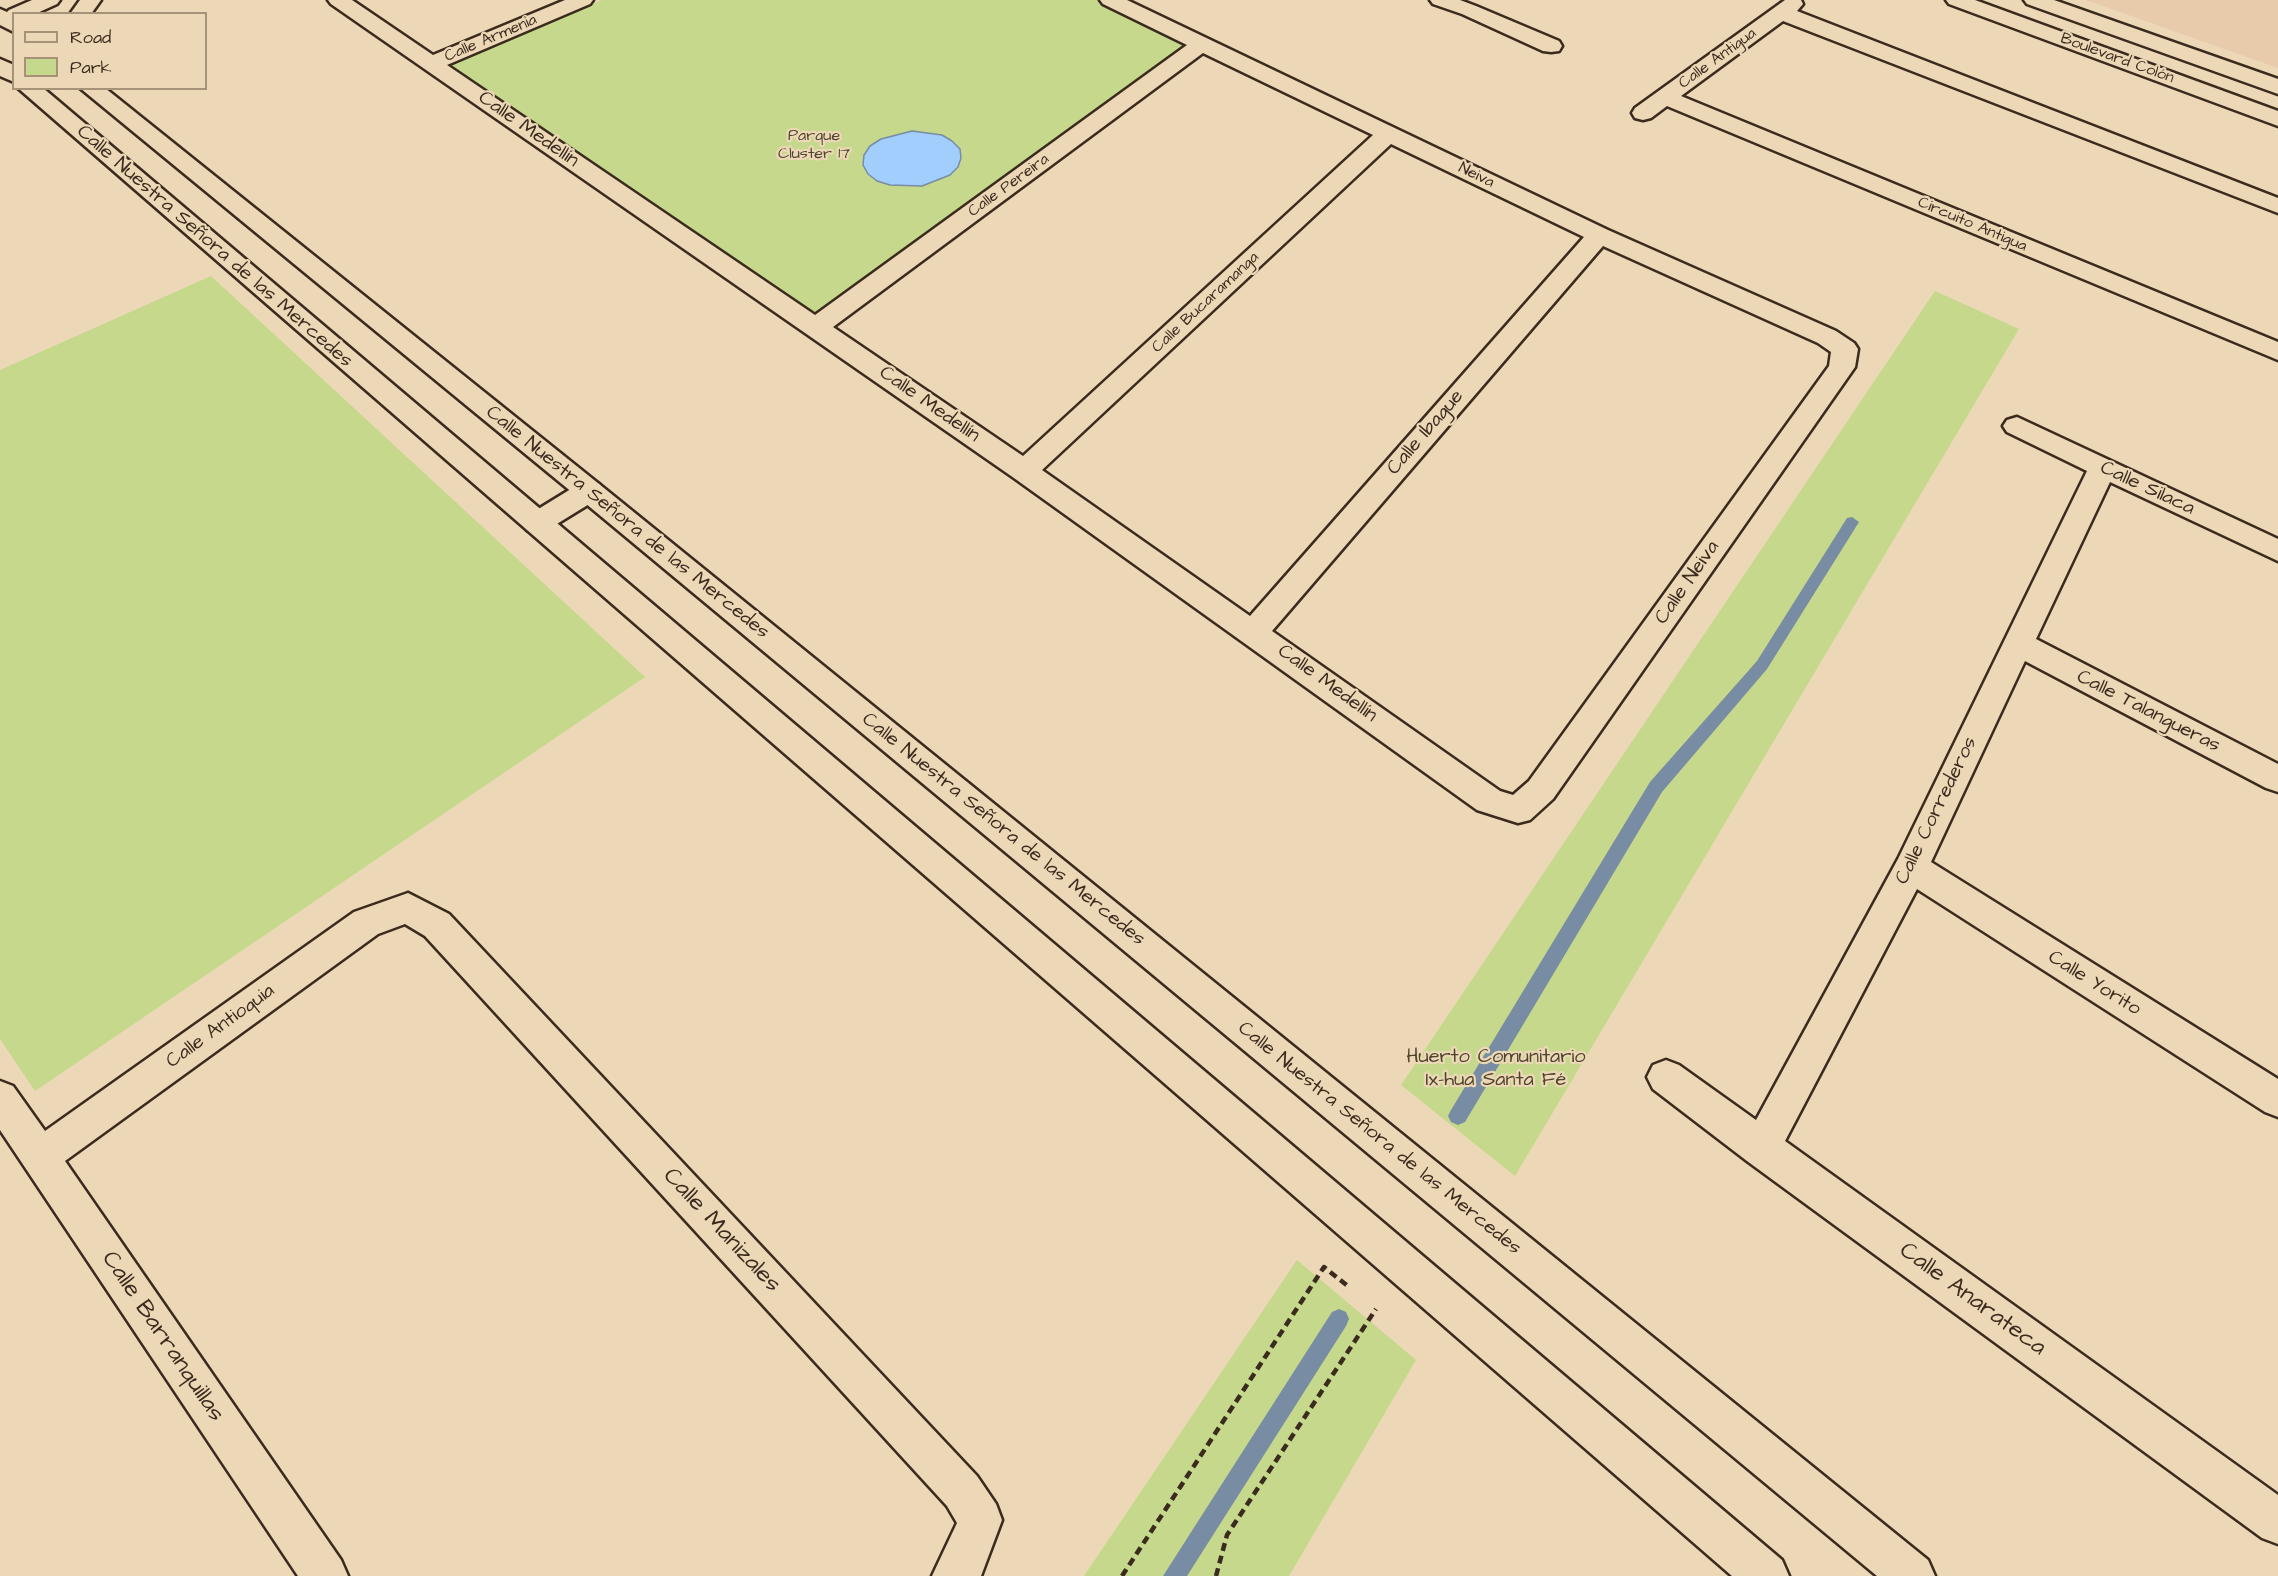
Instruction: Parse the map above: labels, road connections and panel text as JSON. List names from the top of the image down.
{
  "streets": {
    "street": [
      "Calle Armenia",
      "Calle Antigua",
      "Boulevard Colón",
      "Calle Medellín",
      "Neiva",
      "Calle Pereira",
      "Circuito Antigua",
      "Calle Nuestra Señora de las Mercedes",
      "Calle Bucaramanga",
      "Calle Ibague",
      "Calle Silaca",
      "Calle Neiva",
      "Calle Talangueras",
      "Calle Correderos",
      "Calle Yorito",
      "Calle Antioquia",
      "Calle Manizales",
      "Calle Anarateca",
      "Calle Barranquillas"
    ]
  },
  "crossings": [
    ["Calle Armenia", "Calle Medellín"],
    ["Calle Antigua", "Circuito Antigua"],
    ["Calle Medellín", "Calle Pereira"],
    ["Calle Medellín", "Calle Bucaramanga"],
    ["Calle Medellín", "Calle Ibague"],
    ["Calle Medellín", "Calle Neiva"],
    ["Neiva", "Calle Pereira"],
    ["Neiva", "Calle Bucaramanga"],
    ["Neiva", "Calle Ibague"],
    ["Neiva", "Calle Neiva"],
    ["Calle Silaca", "Calle Correderos"],
    ["Calle Talangueras", "Calle Correderos"],
    ["Calle Correderos", "Calle Yorito"],
    ["Calle Correderos", "Calle Anarateca"],
    ["Calle Antioquia", "Calle Manizales"],
    ["Calle Antioquia", "Calle Barranquillas"]
  ],
  "parks": ["Parque Cluster 17", "Huerto Comunitario Ix-hua Santa Fé"],
  "legend": ["Road", "Park"]
}
